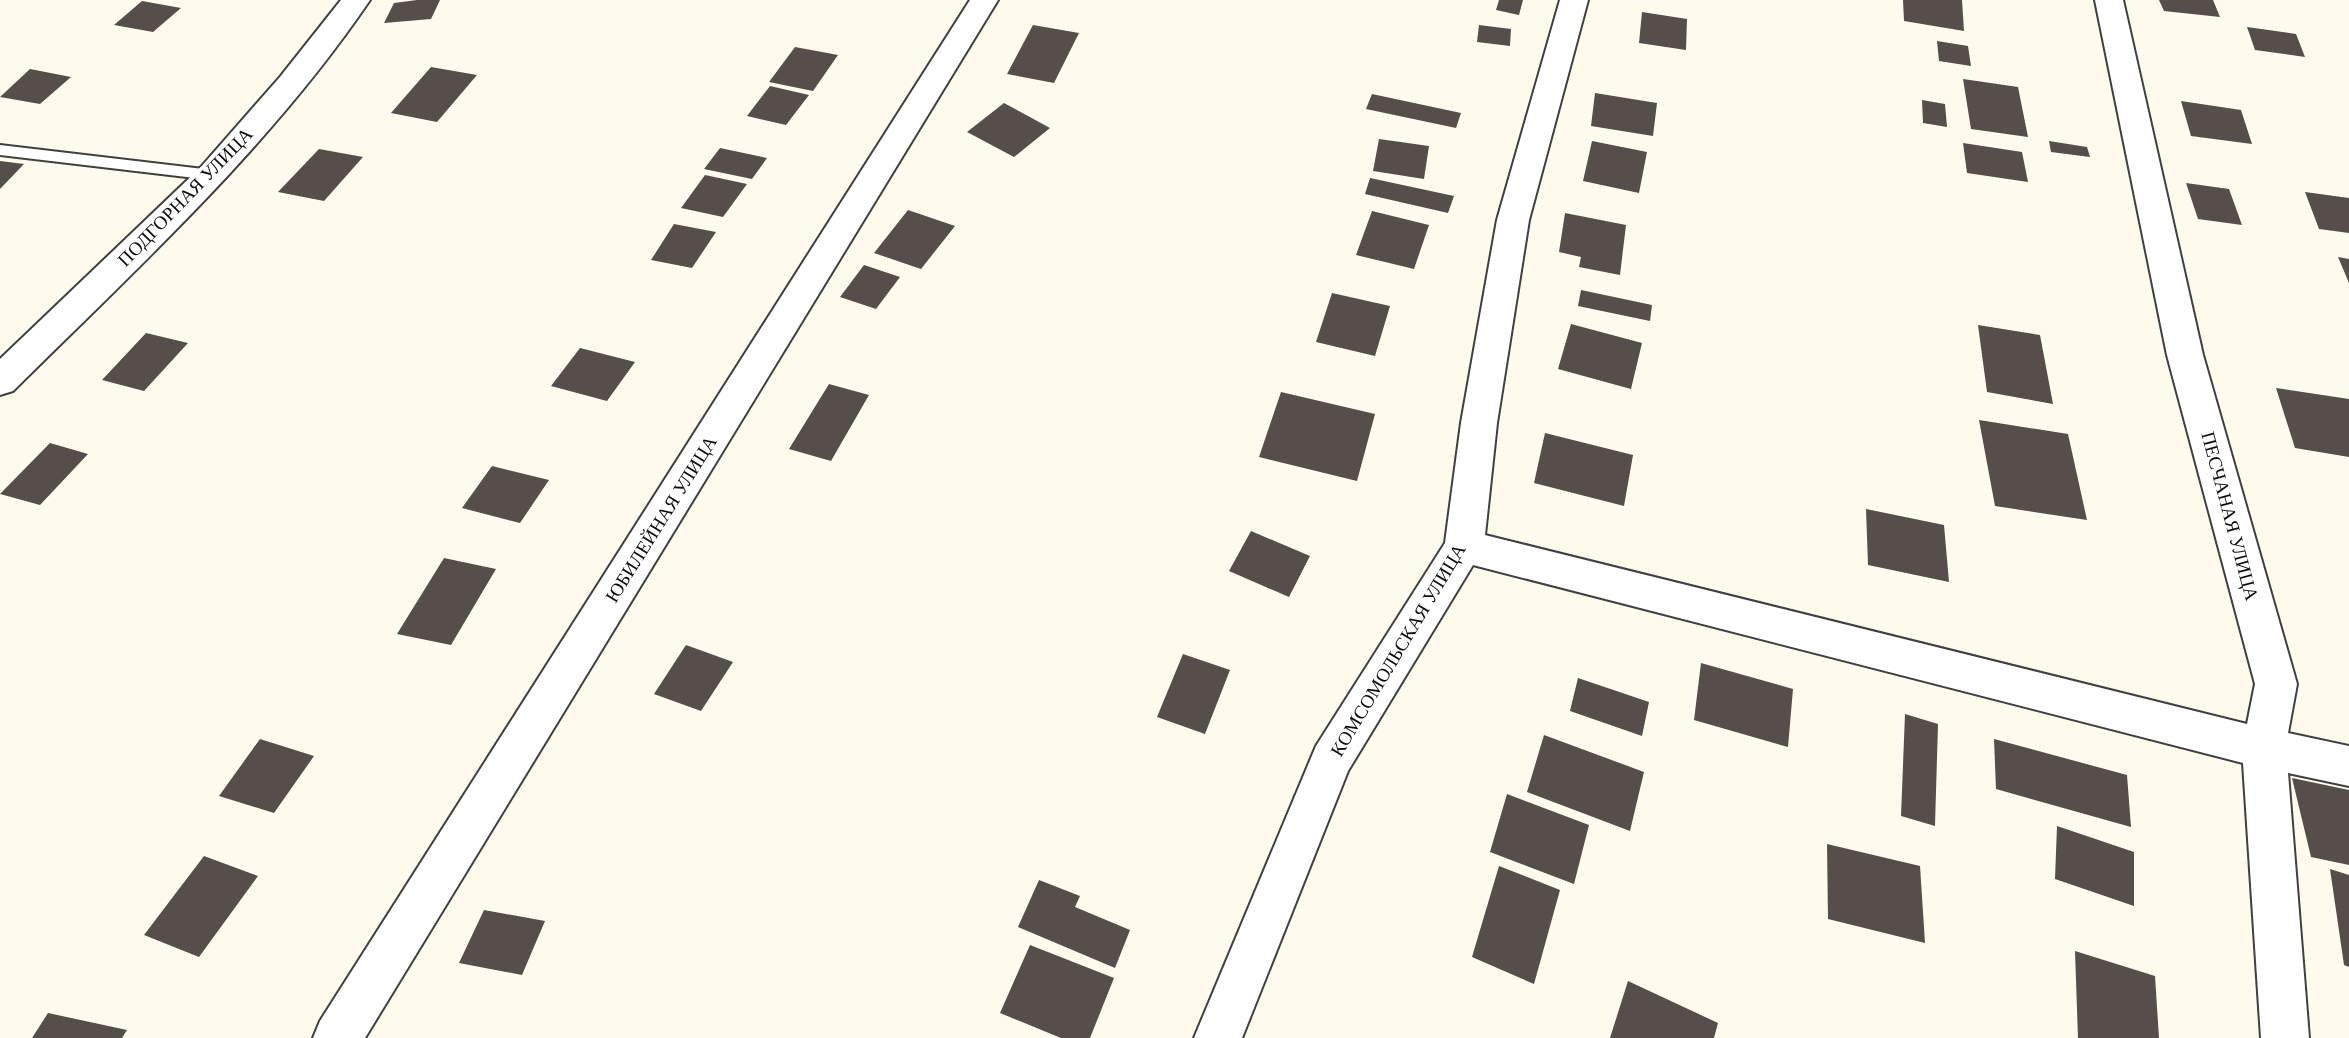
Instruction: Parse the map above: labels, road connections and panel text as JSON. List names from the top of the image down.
{
  "streets": {
    "street": [
      "ПОДГОРНАЯ УЛИЦА",
      "ПЕСЧАНАЯ УЛИЦА",
      "ЮБИЛЕЙНАЯ УЛИЦА",
      "КОМСОМОЛЬСКАЯ УЛИЦА"
    ]
  }
}
